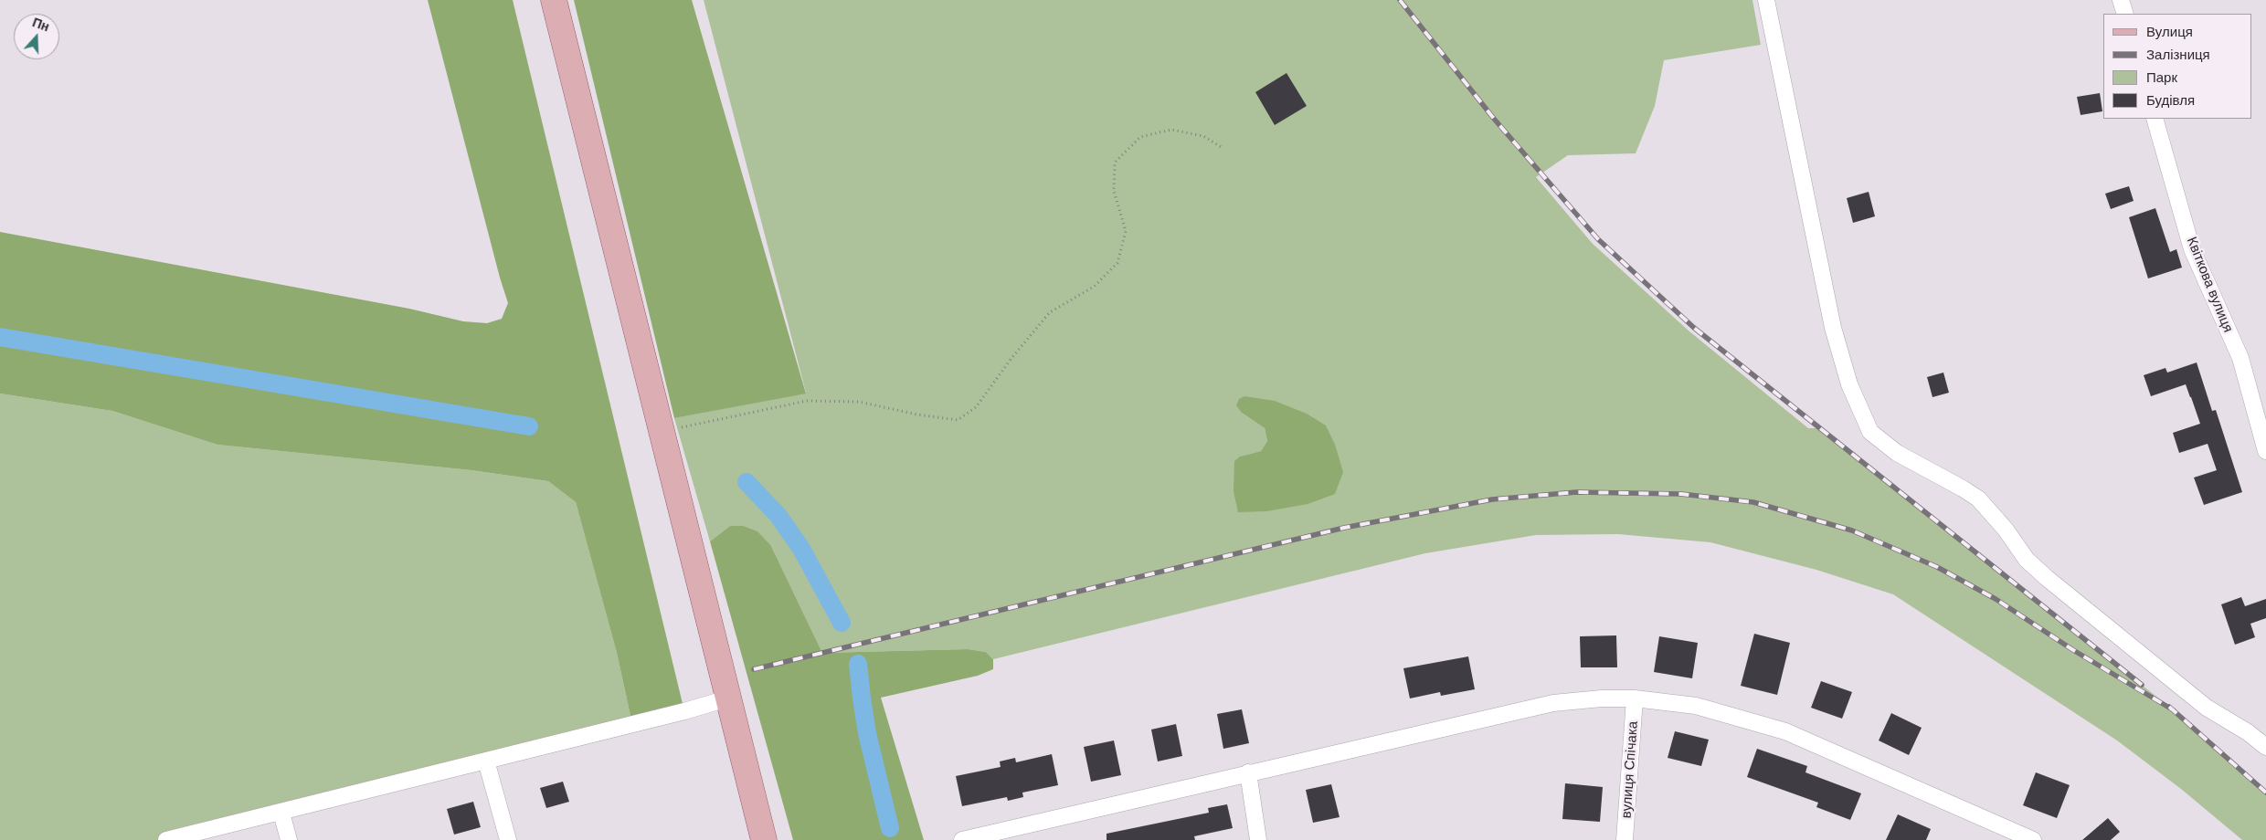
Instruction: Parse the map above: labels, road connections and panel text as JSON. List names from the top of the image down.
{
  "streets": {
    "street": ["Квіткова вулиця", "вулиця Спічака"]
  },
  "legend": [
    "Вулиця",
    "Залізниця",
    "Парк",
    "Будівля"
  ],
  "north": "top"
}
